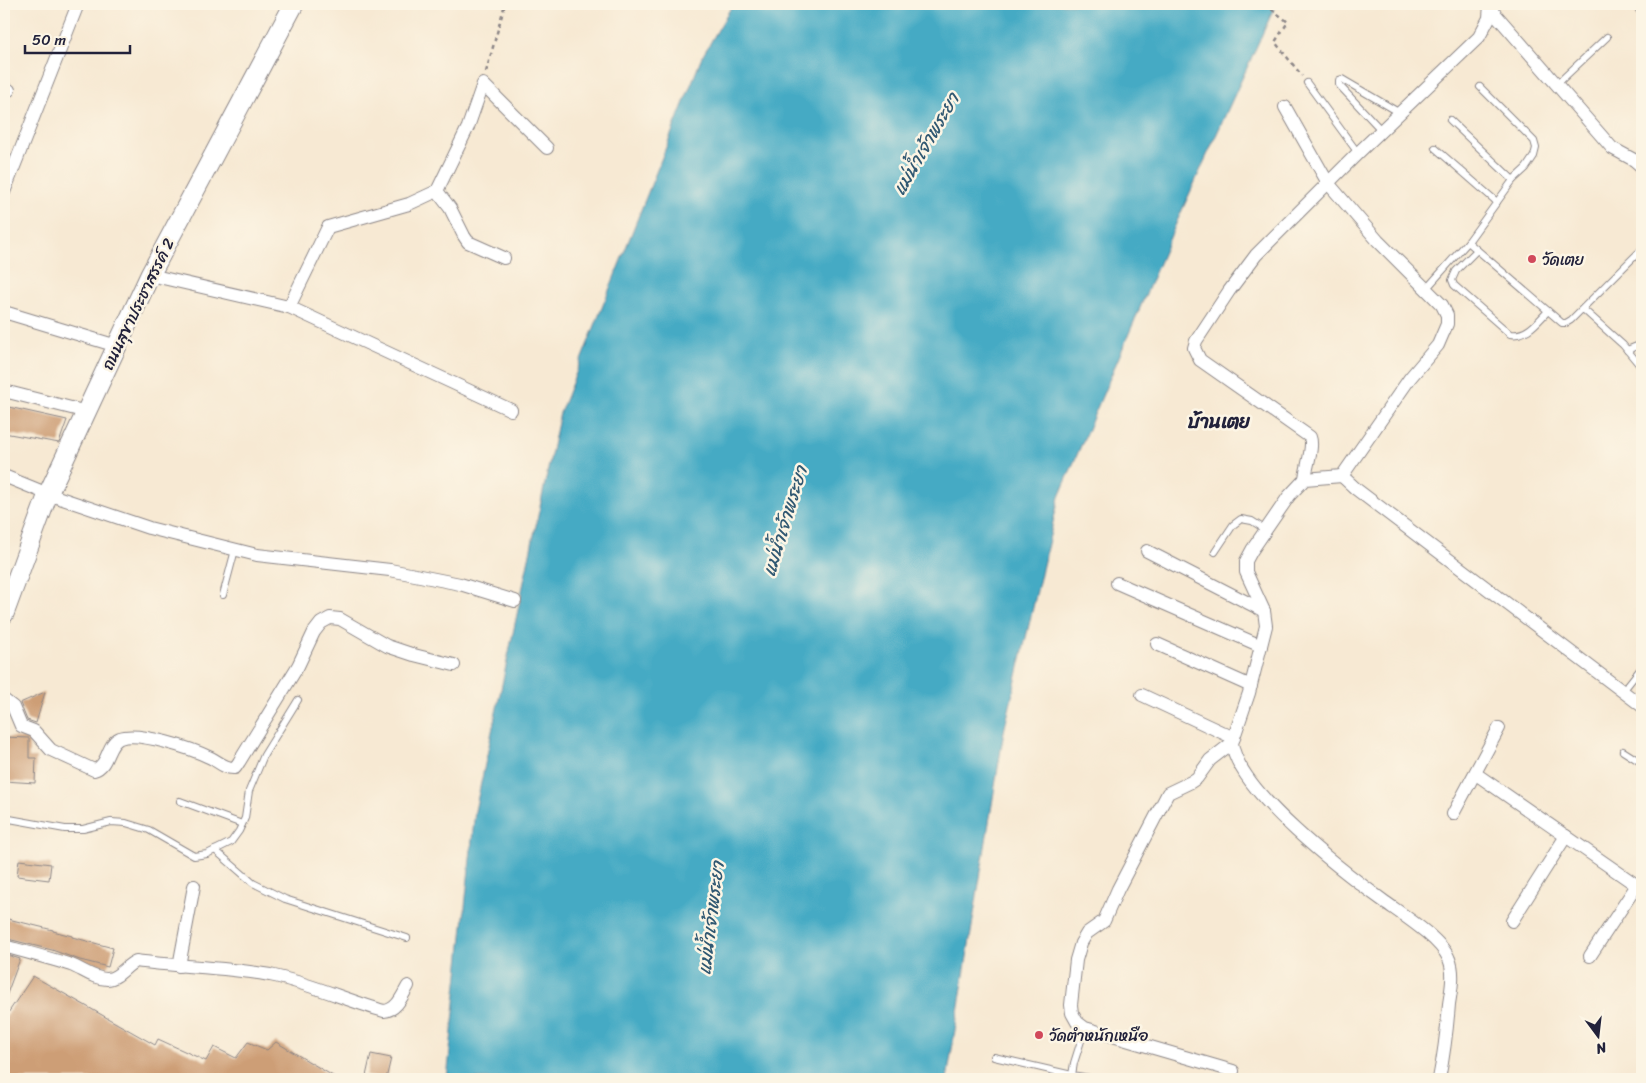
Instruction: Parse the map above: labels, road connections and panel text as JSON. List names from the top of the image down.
{
  "streets": {
    "street": ["ถนนสุขาประชาสรรค์ 2"]
  },
  "districts": ["บ้านเตย"],
  "water": ["แม่น้ำเจ้าพระยา"],
  "places": ["วัดเตย", "วัดตำหนักเหนือ"],
  "scale_bar": "50 m",
  "north": "bottom"
}
